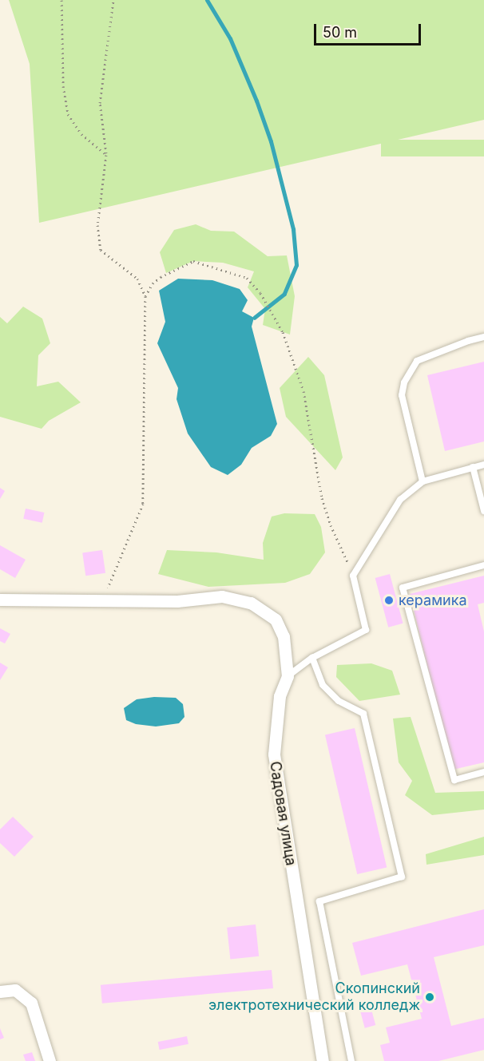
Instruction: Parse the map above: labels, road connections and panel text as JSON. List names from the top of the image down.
{
  "streets": {
    "street": ["Садовая улица"]
  },
  "places": ["керамика", "Скопинский электротехнический колледж"],
  "scale_bar": "50 m"
}
